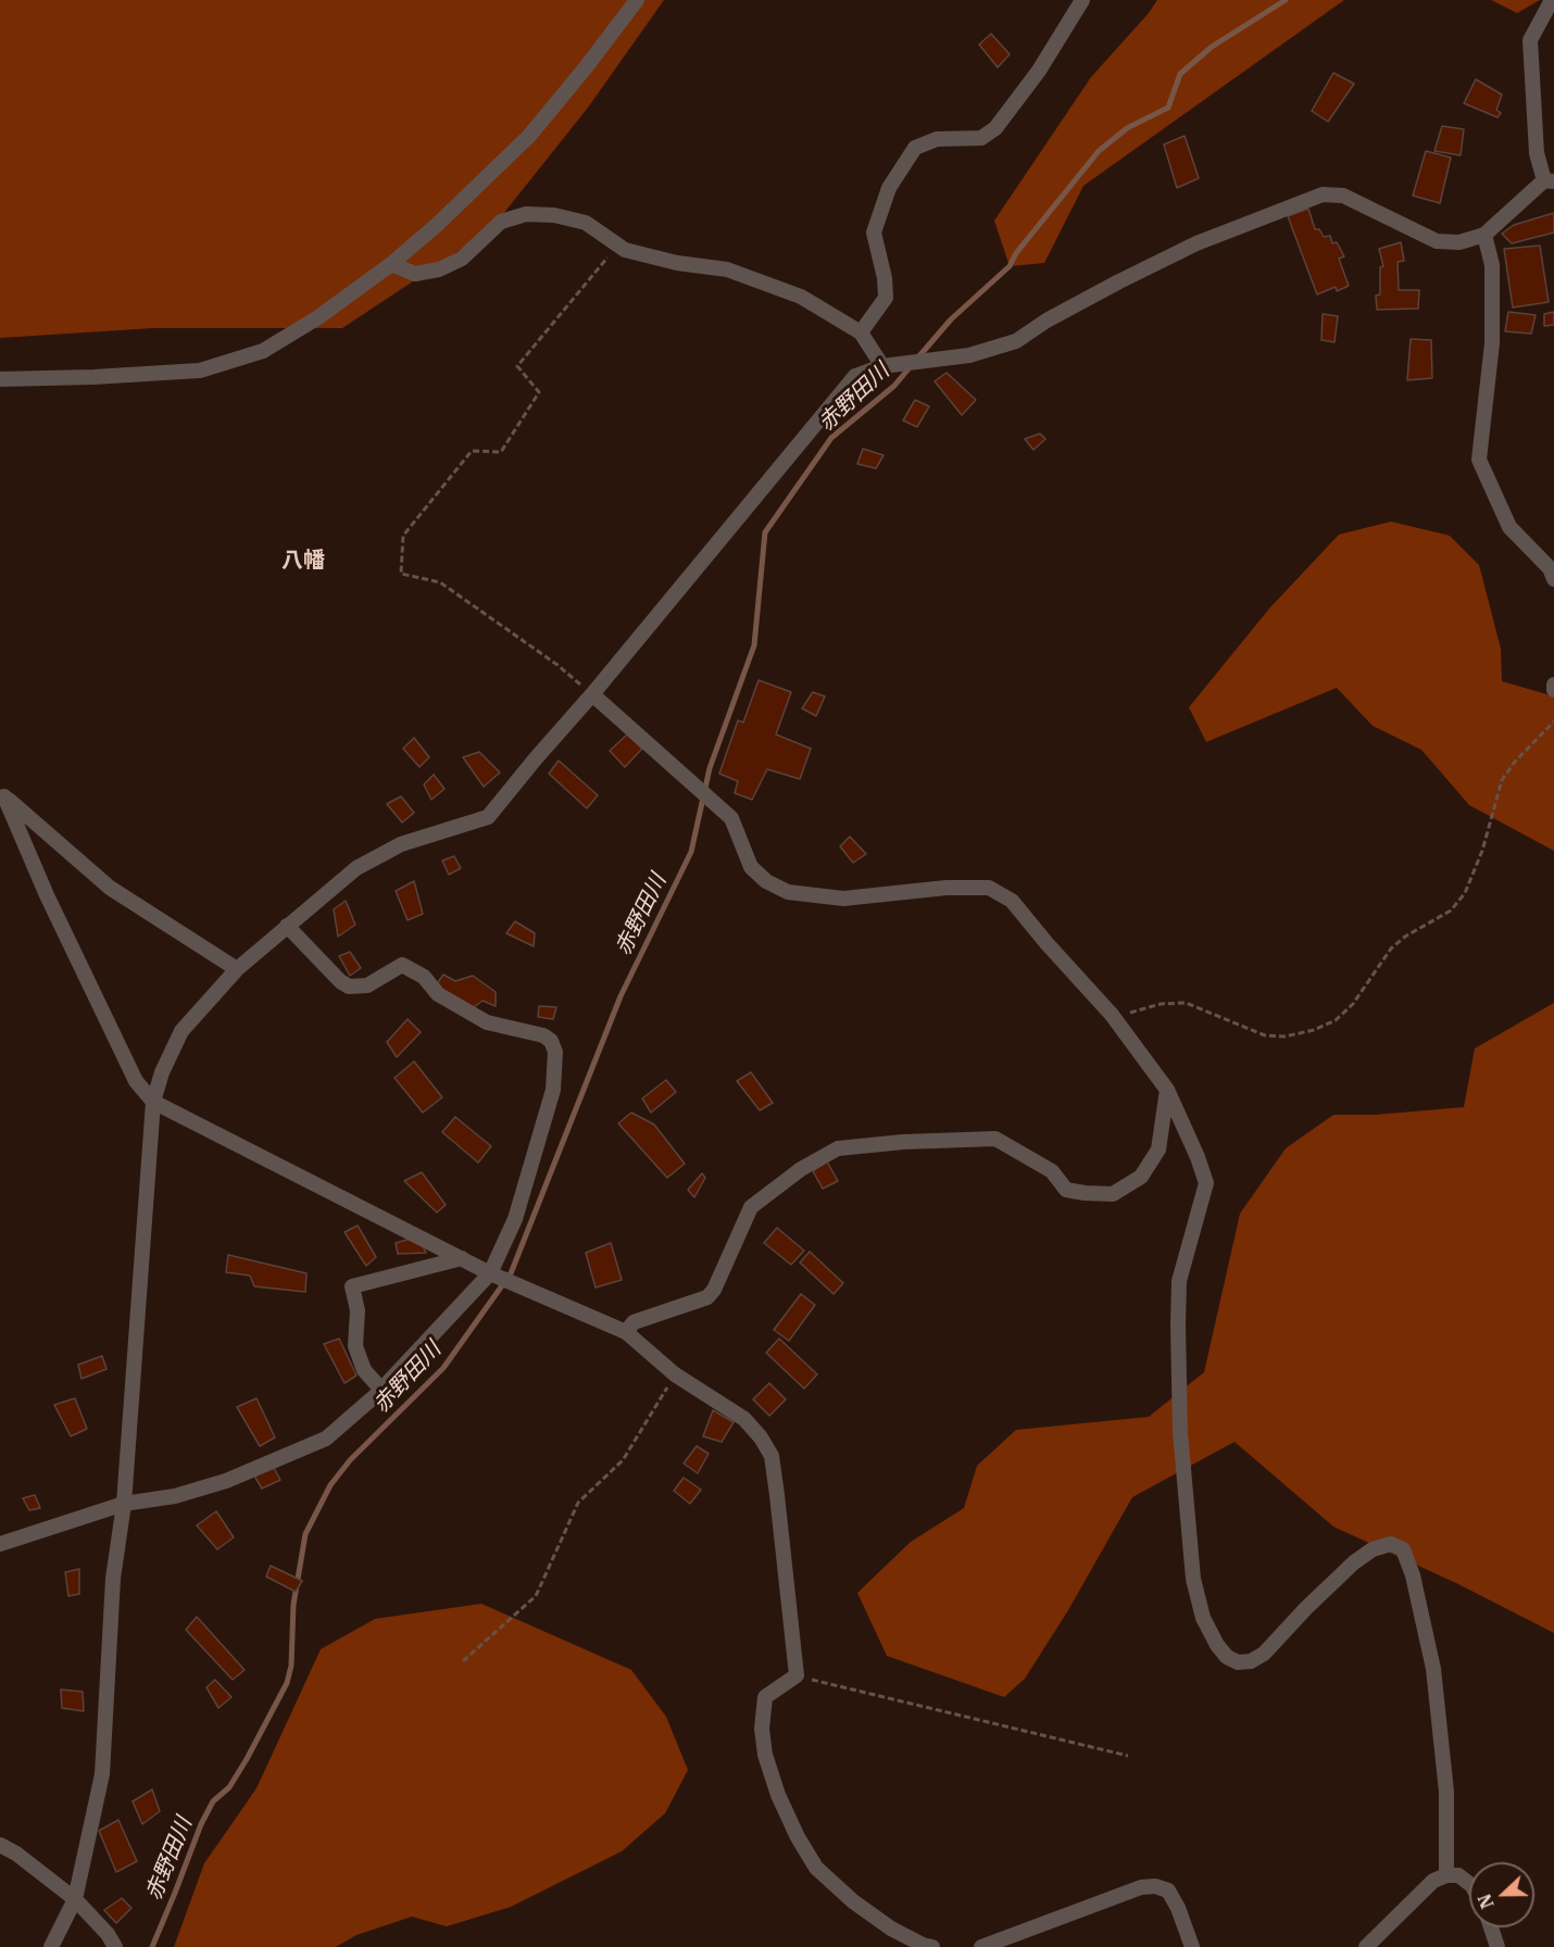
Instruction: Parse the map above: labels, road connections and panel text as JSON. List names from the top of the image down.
{
  "districts": ["八幡"],
  "water": ["赤野田川"],
  "north": "left"
}
